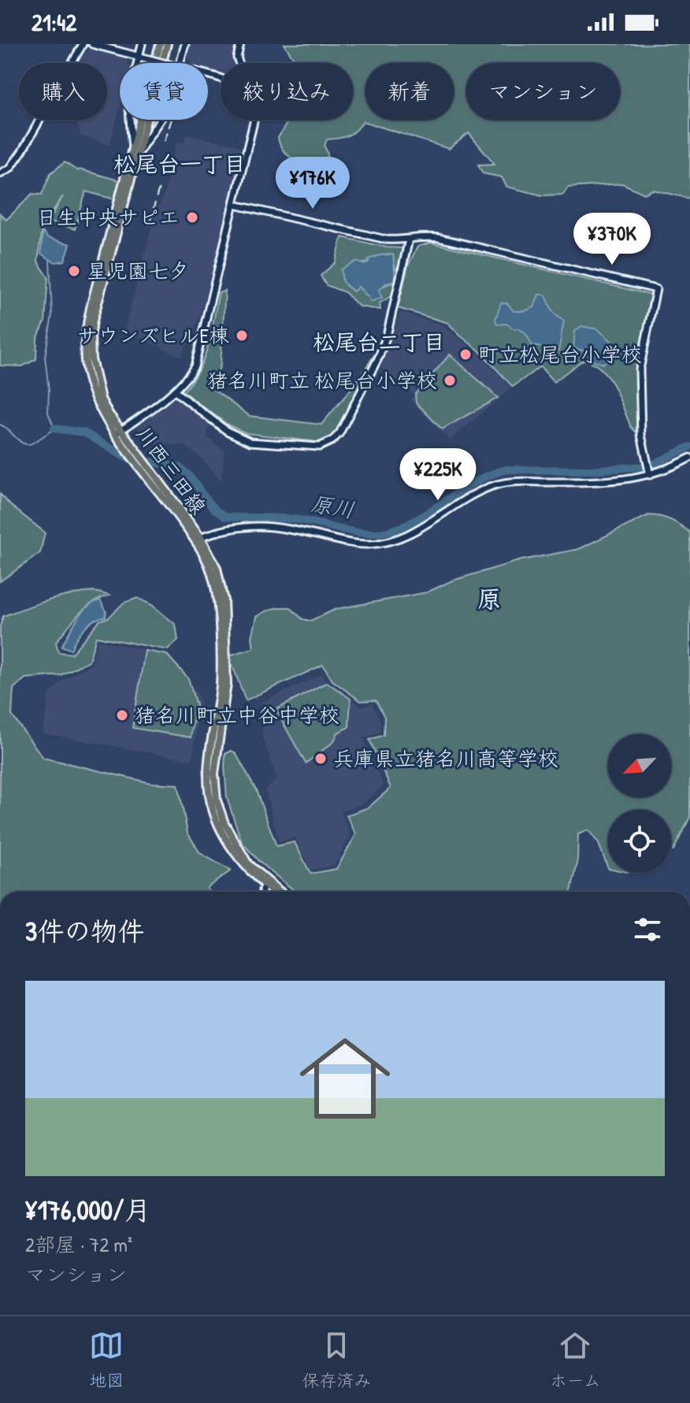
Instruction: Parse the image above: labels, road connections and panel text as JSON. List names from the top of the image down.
{
  "streets": {
    "main road": ["川西三田線"]
  },
  "districts": ["松尾台一丁目", "松尾台二丁目", "原"],
  "water": ["原川"],
  "places": [
    "日生中央サピエ",
    "星児園七夕",
    "サウンズヒルE棟",
    "町立松尾台小学校",
    "猪名川町立 松尾台小学校",
    "猪名川町立中谷中学校",
    "兵庫県立猪名川高等学校"
  ],
  "north": "bottom left",
  "page": {
    "status": "21:42",
    "chip": [
      "購入",
      "賃貸",
      "絞り込み",
      "新着",
      "マンション"
    ],
    "price": ["¥176K", "¥370K", "¥225K"],
    "heading": "3件の物件",
    "list": [
      {
        "name": "¥176,000/月",
        "note": "2部屋 · 72 m² · マンション"
      }
    ],
    "tabs": ["地図", "保存済み", "ホーム"]
  }
}
